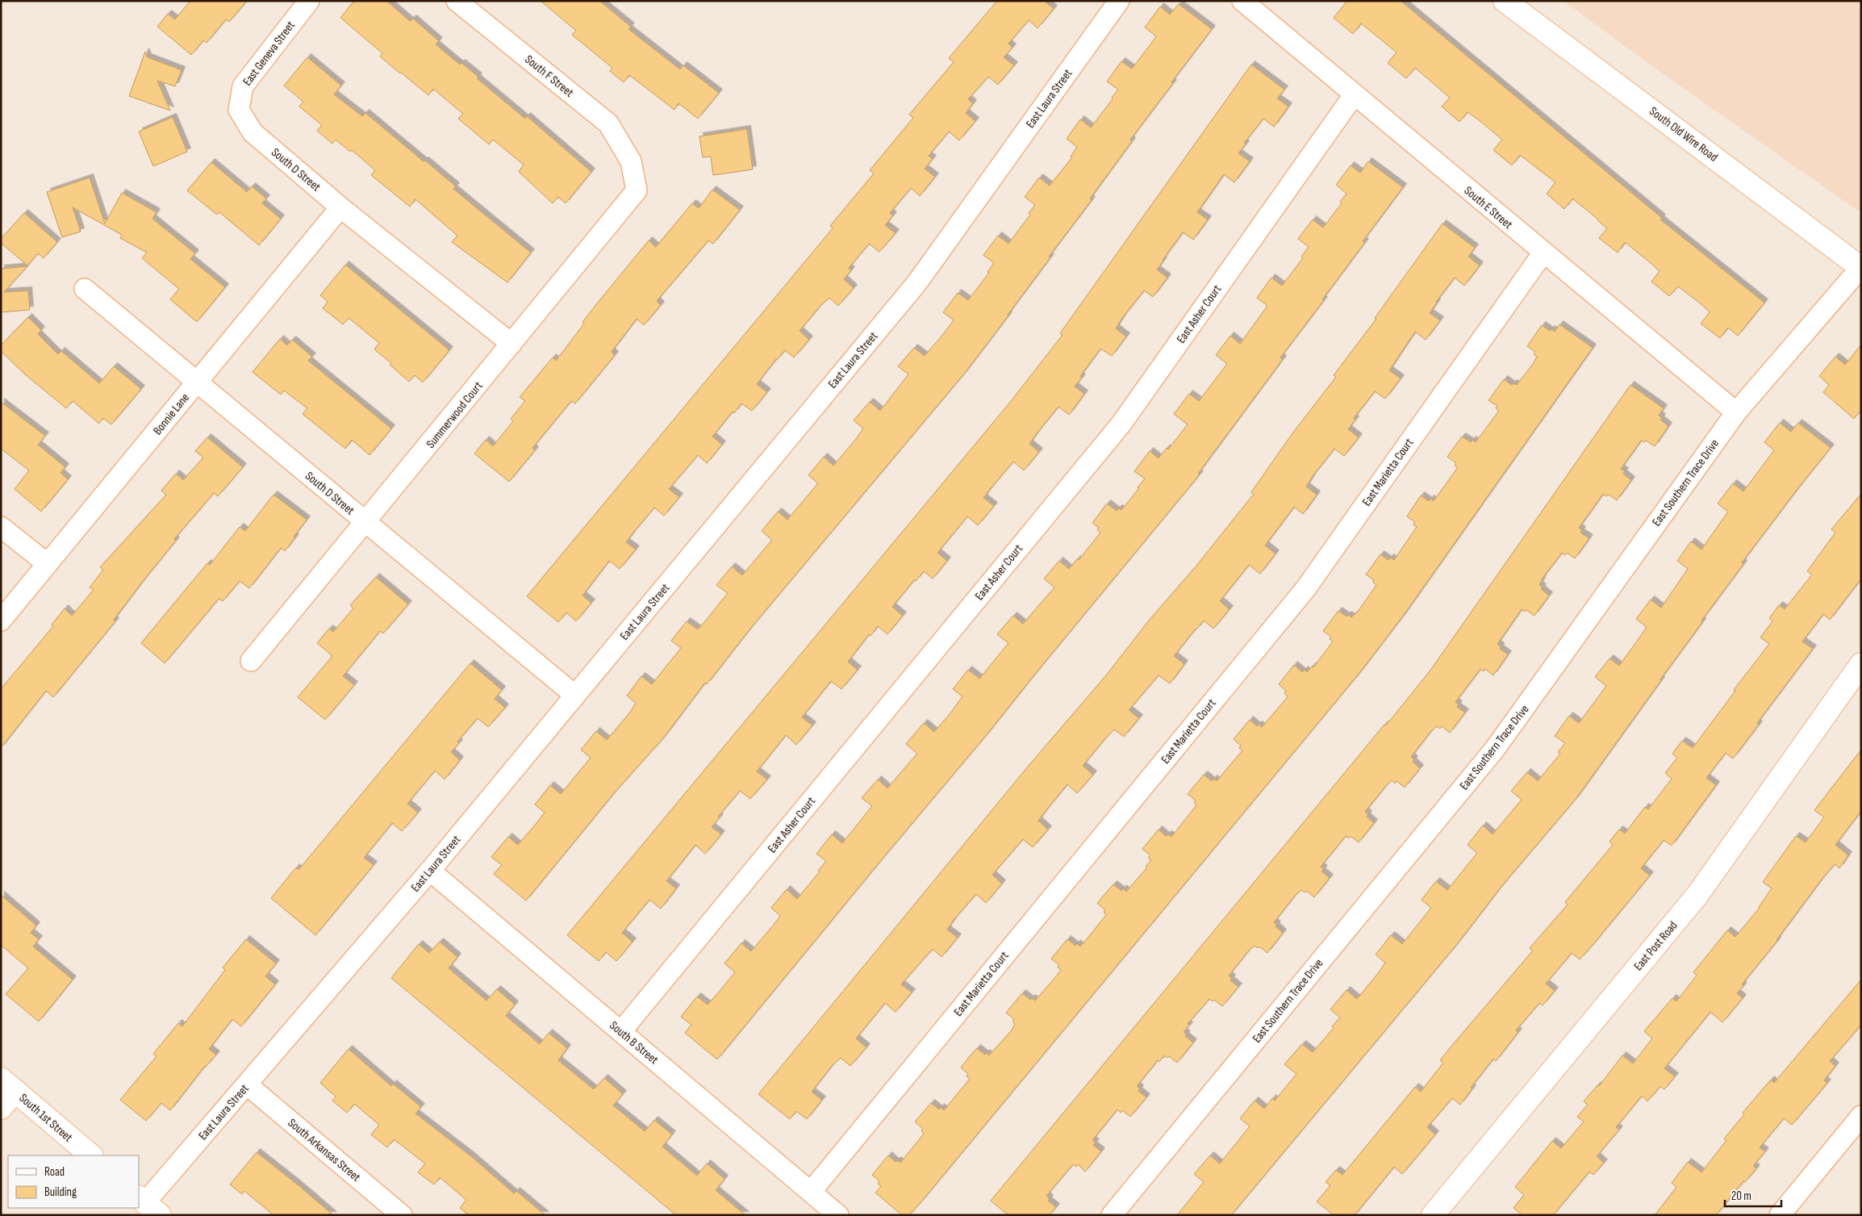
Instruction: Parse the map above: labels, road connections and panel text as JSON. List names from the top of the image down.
{
  "streets": {
    "street": [
      "East Geneva Street",
      "South F Street",
      "East Laura Street",
      "South Old Wire Road",
      "South D Street",
      "South E Street",
      "East Asher Court",
      "Bonnie Lane",
      "Summerwood Court",
      "East Marietta Court",
      "East Southern Trace Drive",
      "East Post Road",
      "South B Street",
      "South 1st Street",
      "South Arkansas Street"
    ]
  },
  "crossings": [
    ["East Geneva Street", "South D Street"],
    ["South F Street", "Summerwood Court"],
    ["East Laura Street", "South D Street"],
    ["East Laura Street", "South B Street"],
    ["East Laura Street", "South Arkansas Street"],
    ["South Old Wire Road", "East Southern Trace Drive"],
    ["South D Street", "Bonnie Lane"],
    ["South D Street", "Summerwood Court"],
    ["South E Street", "East Asher Court"],
    ["South E Street", "East Marietta Court"],
    ["South E Street", "East Southern Trace Drive"],
    ["East Asher Court", "South B Street"],
    ["East Marietta Court", "South B Street"]
  ],
  "legend": ["Road", "Building"],
  "scale_bar": "20 m"
}
